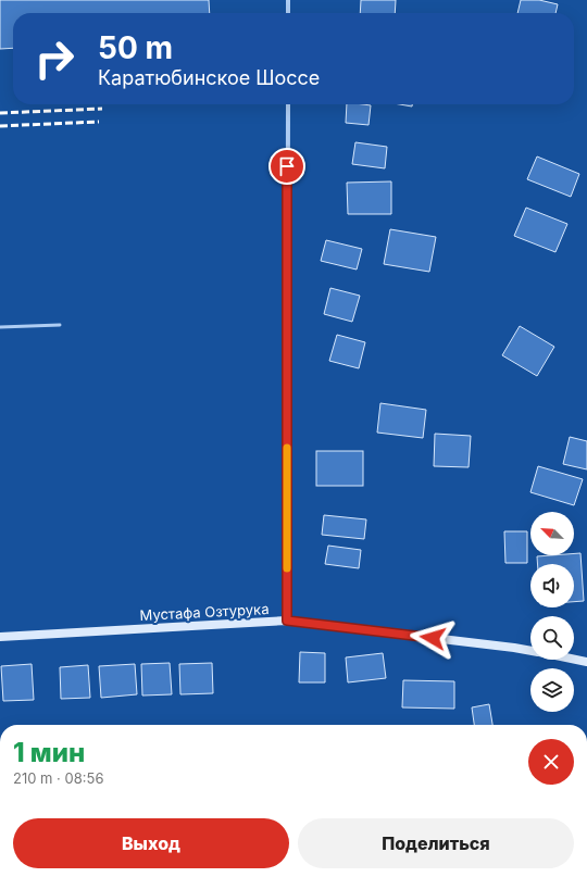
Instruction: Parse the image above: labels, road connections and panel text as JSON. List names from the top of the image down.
{
  "streets": {
    "street": ["Мустафа Озтурука"]
  },
  "north": "top left",
  "page": {
    "turn": ["50 m", "Каратюбинское Шоссе"],
    "heading": ["1 мин", "210 m · 08:56"],
    "buttons": ["Выход", "Поделиться"]
  }
}
